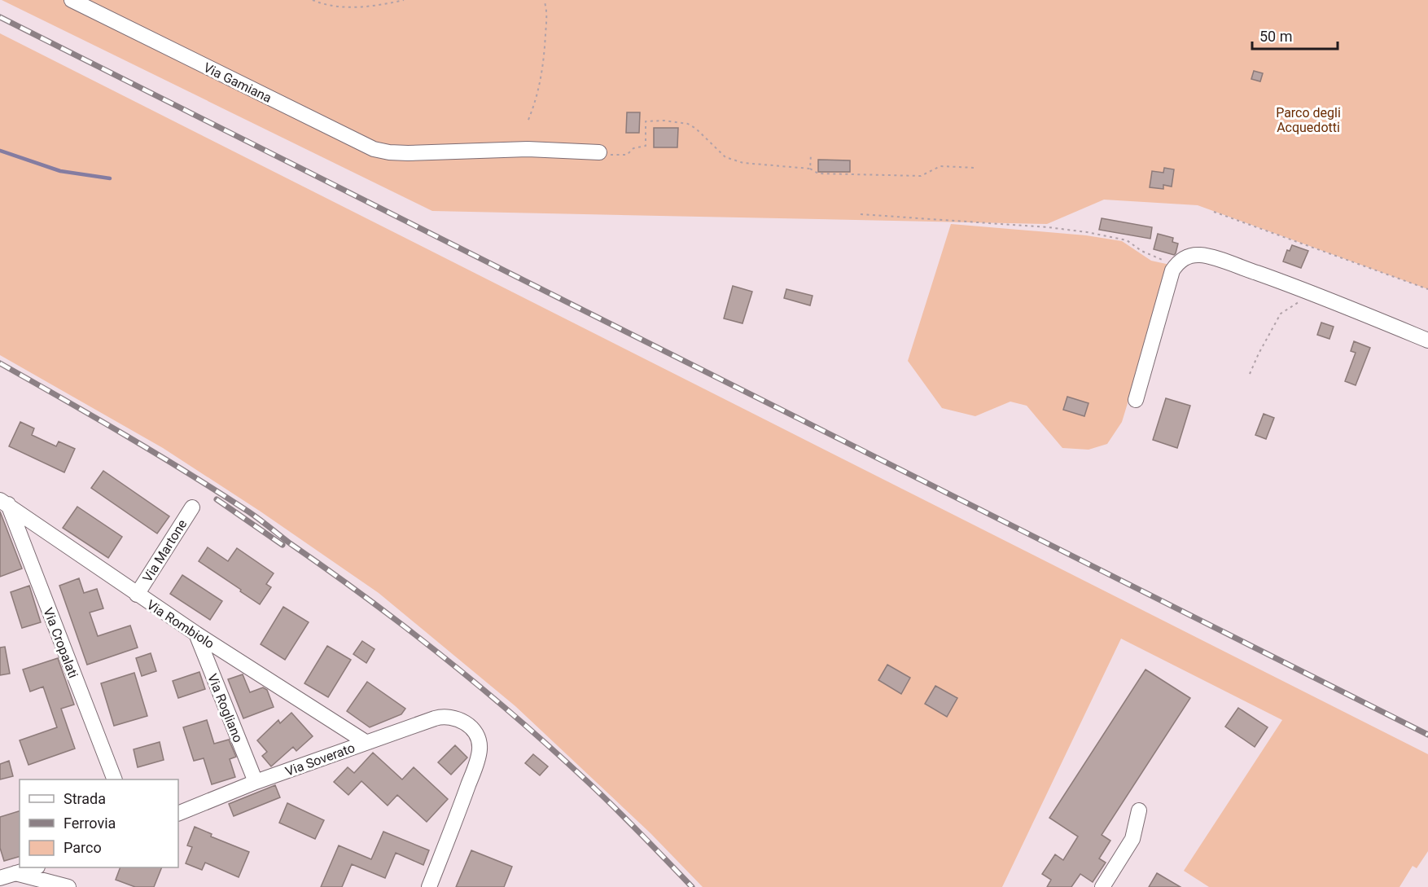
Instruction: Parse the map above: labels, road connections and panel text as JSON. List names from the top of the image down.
{
  "streets": {
    "street": [
      "Via Gamiana",
      "Via Martone",
      "Via Rombiolo",
      "Via Cropalati",
      "Via Rogliano",
      "Via Soverato"
    ]
  },
  "crossings": [
    ["Via Martone", "Via Rombiolo"],
    ["Via Rombiolo", "Via Cropalati"],
    ["Via Rombiolo", "Via Rogliano"],
    ["Via Rombiolo", "Via Soverato"],
    ["Via Rogliano", "Via Soverato"]
  ],
  "parks": ["Parco degli Acquedotti"],
  "legend": ["Strada", "Ferrovia", "Parco"],
  "scale_bar": "50 m"
}
